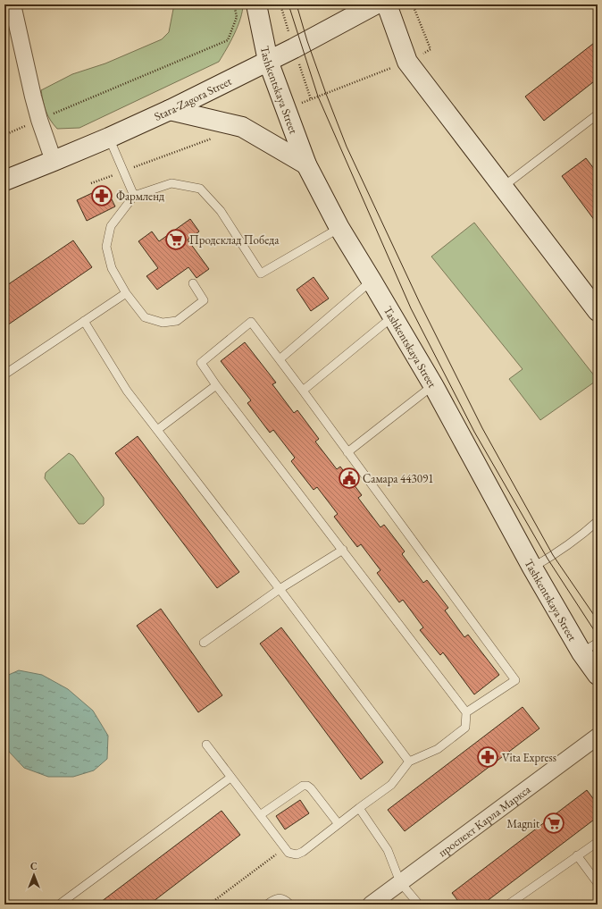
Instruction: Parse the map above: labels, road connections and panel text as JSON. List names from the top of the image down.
{
  "streets": {
    "main road": ["Tashkentskaya Street", "Stara-Zagora Street"],
    "street": ["проспект Карла Маркса"]
  },
  "crossings": [
    ["Tashkentskaya Street", "Stara-Zagora Street"]
  ],
  "places": {
    "pharmacy": ["Фармленд", "Vita Express"],
    "supermarket": ["Продсклад Победа", "Magnit"],
    "public building": ["Самара 443091"]
  },
  "north": "top"
}
